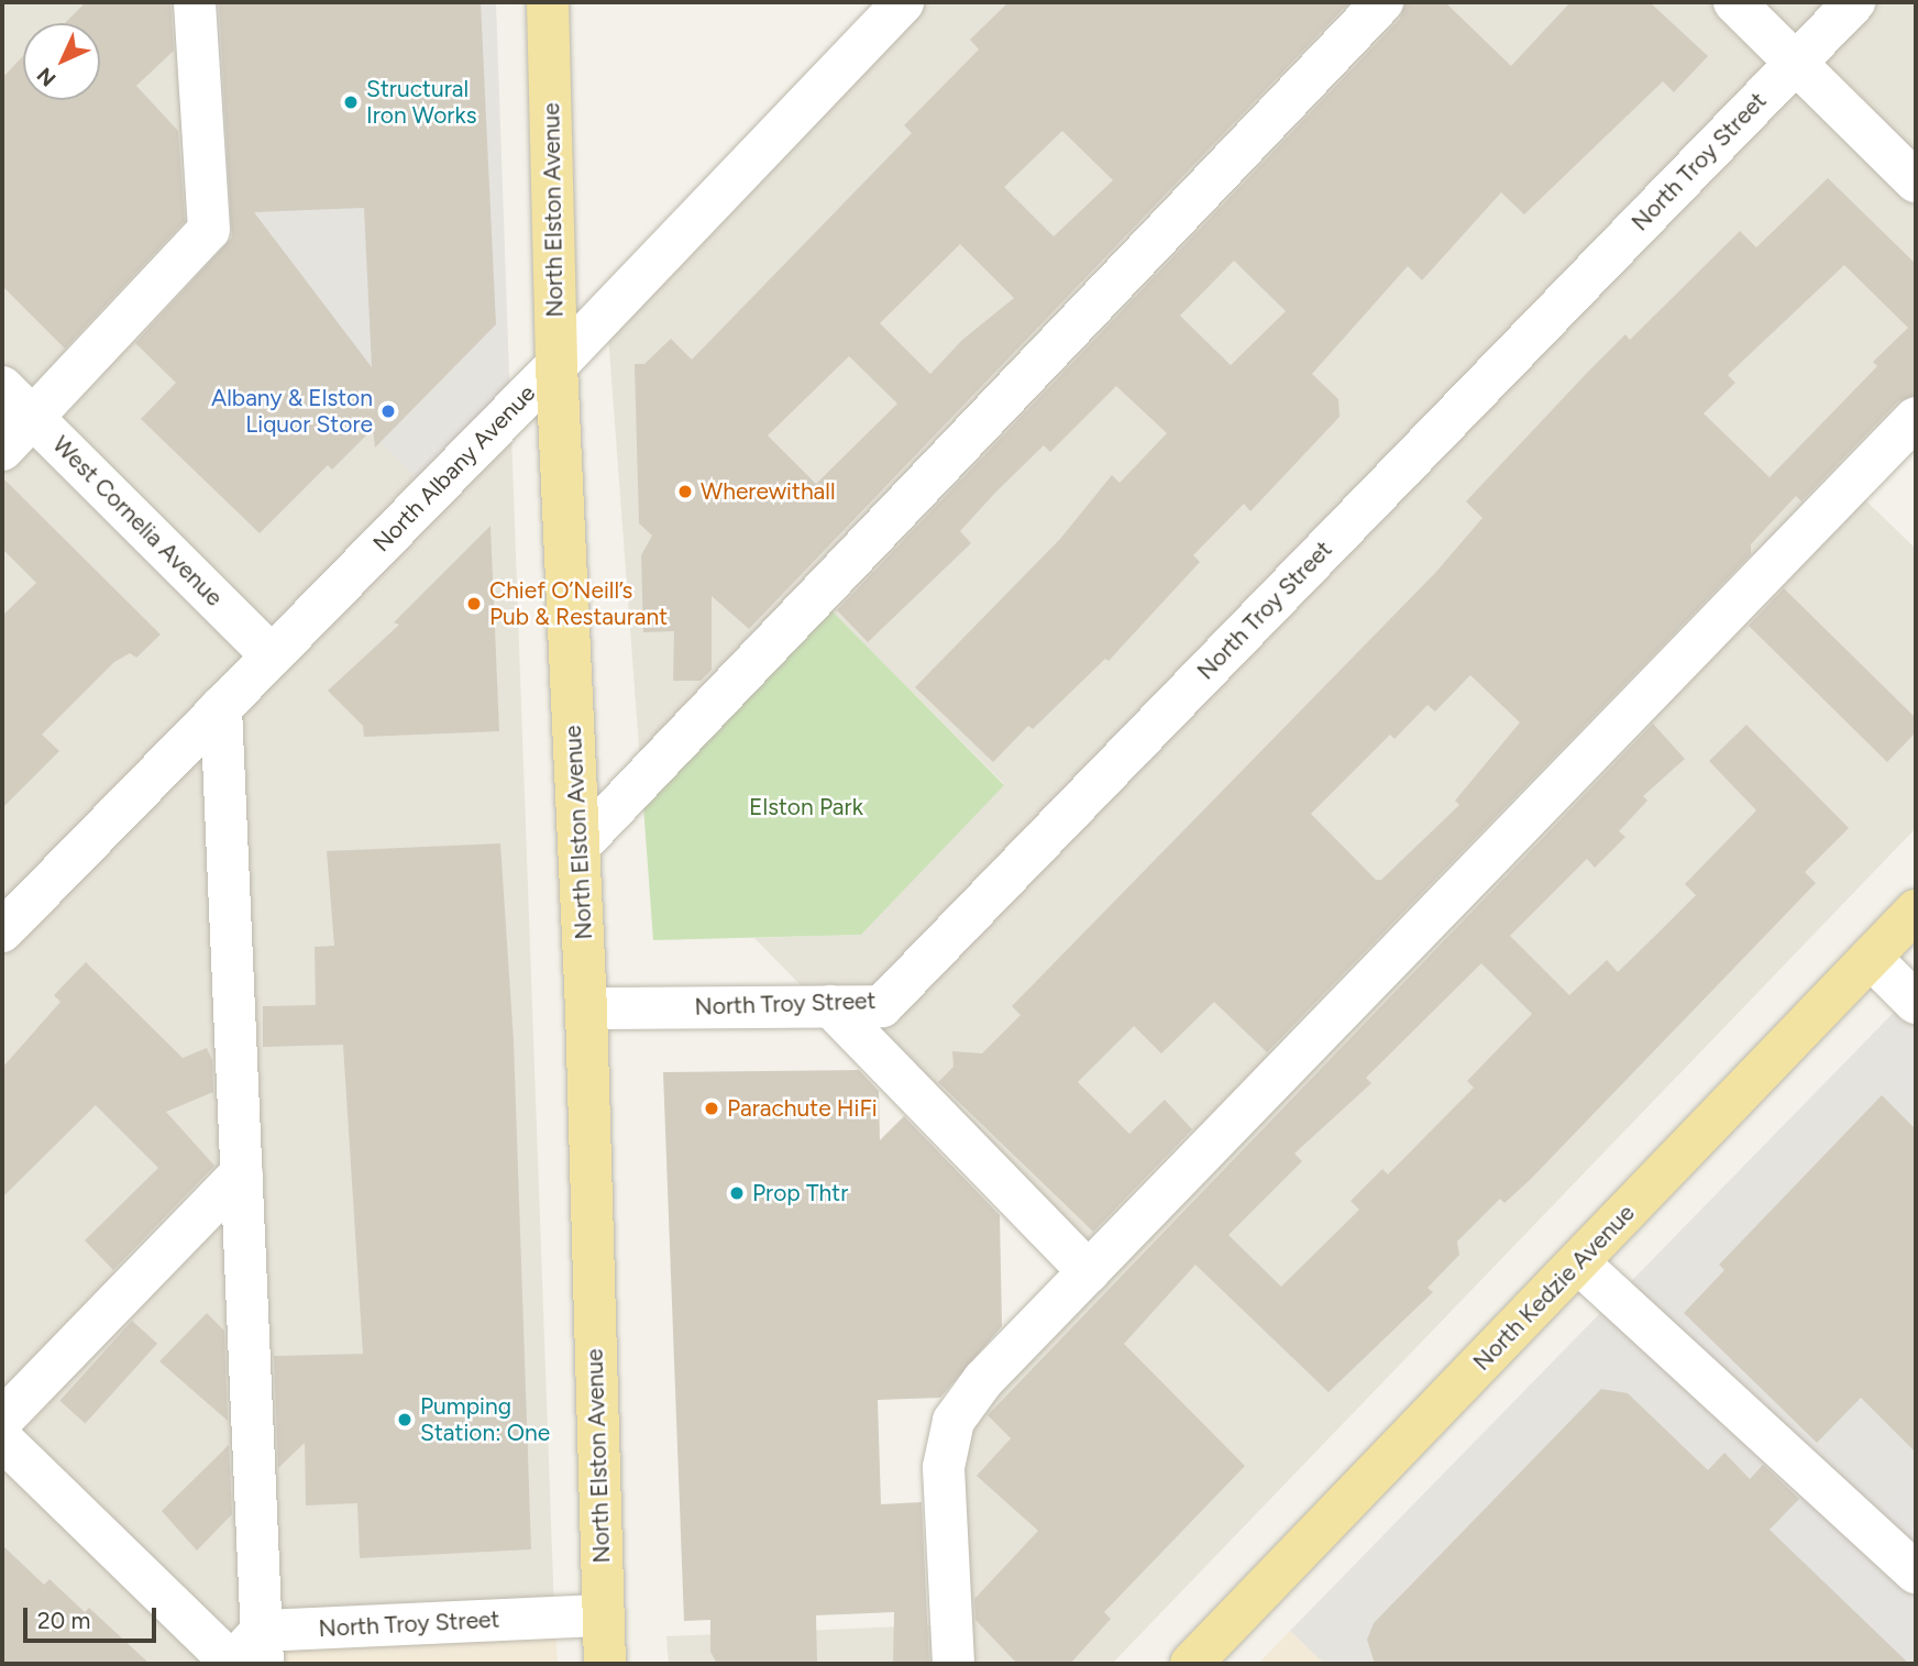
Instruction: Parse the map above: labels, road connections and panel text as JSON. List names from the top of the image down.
{
  "streets": {
    "main road": ["North Elston Avenue", "North Kedzie Avenue"],
    "street": ["North Troy Street", "North Albany Avenue", "West Cornelia Avenue"]
  },
  "crossings": [
    ["North Troy Street", "North Elston Avenue"],
    ["North Elston Avenue", "North Albany Avenue"],
    ["North Albany Avenue", "West Cornelia Avenue"]
  ],
  "parks": ["Elston Park"],
  "places": [
    "Structural Iron Works",
    "Albany & Elston Liquor Store",
    "Wherewithall",
    "Chief O’Neill’s Pub & Restaurant",
    "Parachute HiFi",
    "Prop Thtr",
    "Pumping Station: One"
  ],
  "scale_bar": "20 m",
  "north": "bottom left"
}
